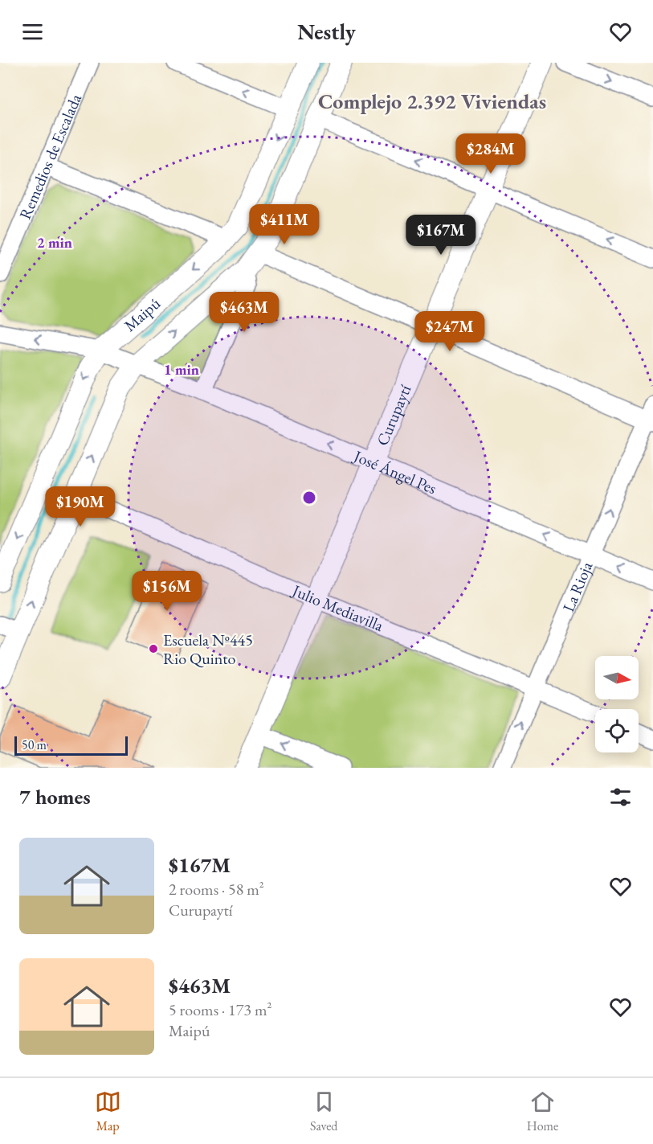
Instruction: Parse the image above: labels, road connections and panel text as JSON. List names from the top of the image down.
{
  "streets": {
    "street": [
      "Remedios de Escalada",
      "Maipú",
      "Curupaytí",
      "José Ángel Pes",
      "La Rioja",
      "Julio Mediavilla"
    ]
  },
  "crossings": [
    ["Maipú", "José Ángel Pes"],
    ["Curupaytí", "José Ángel Pes"],
    ["Curupaytí", "Julio Mediavilla"],
    ["José Ángel Pes", "La Rioja"],
    ["La Rioja", "Julio Mediavilla"]
  ],
  "one_way": ["La Rioja"],
  "districts": ["Complejo 2.392 Viviendas"],
  "places": ["Escuela Nº445 Rio Quinto"],
  "scale_bar": "50 m",
  "north": "right",
  "page": {
    "header": "Nestly",
    "price": [
      "$284M",
      "$411M",
      "$167M",
      "$463M",
      "$247M",
      "$190M",
      "$156M"
    ],
    "scale": "50 m",
    "heading": "7 homes",
    "list": [
      {
        "name": "$167M",
        "note": "2 rooms · 58 m² · Curupaytí"
      },
      {
        "name": "$463M",
        "note": "5 rooms · 173 m² · Maipú"
      }
    ],
    "tabs": ["Map", "Saved", "Home"]
  },
  "rings": ["2 min", "1 min"]
}
